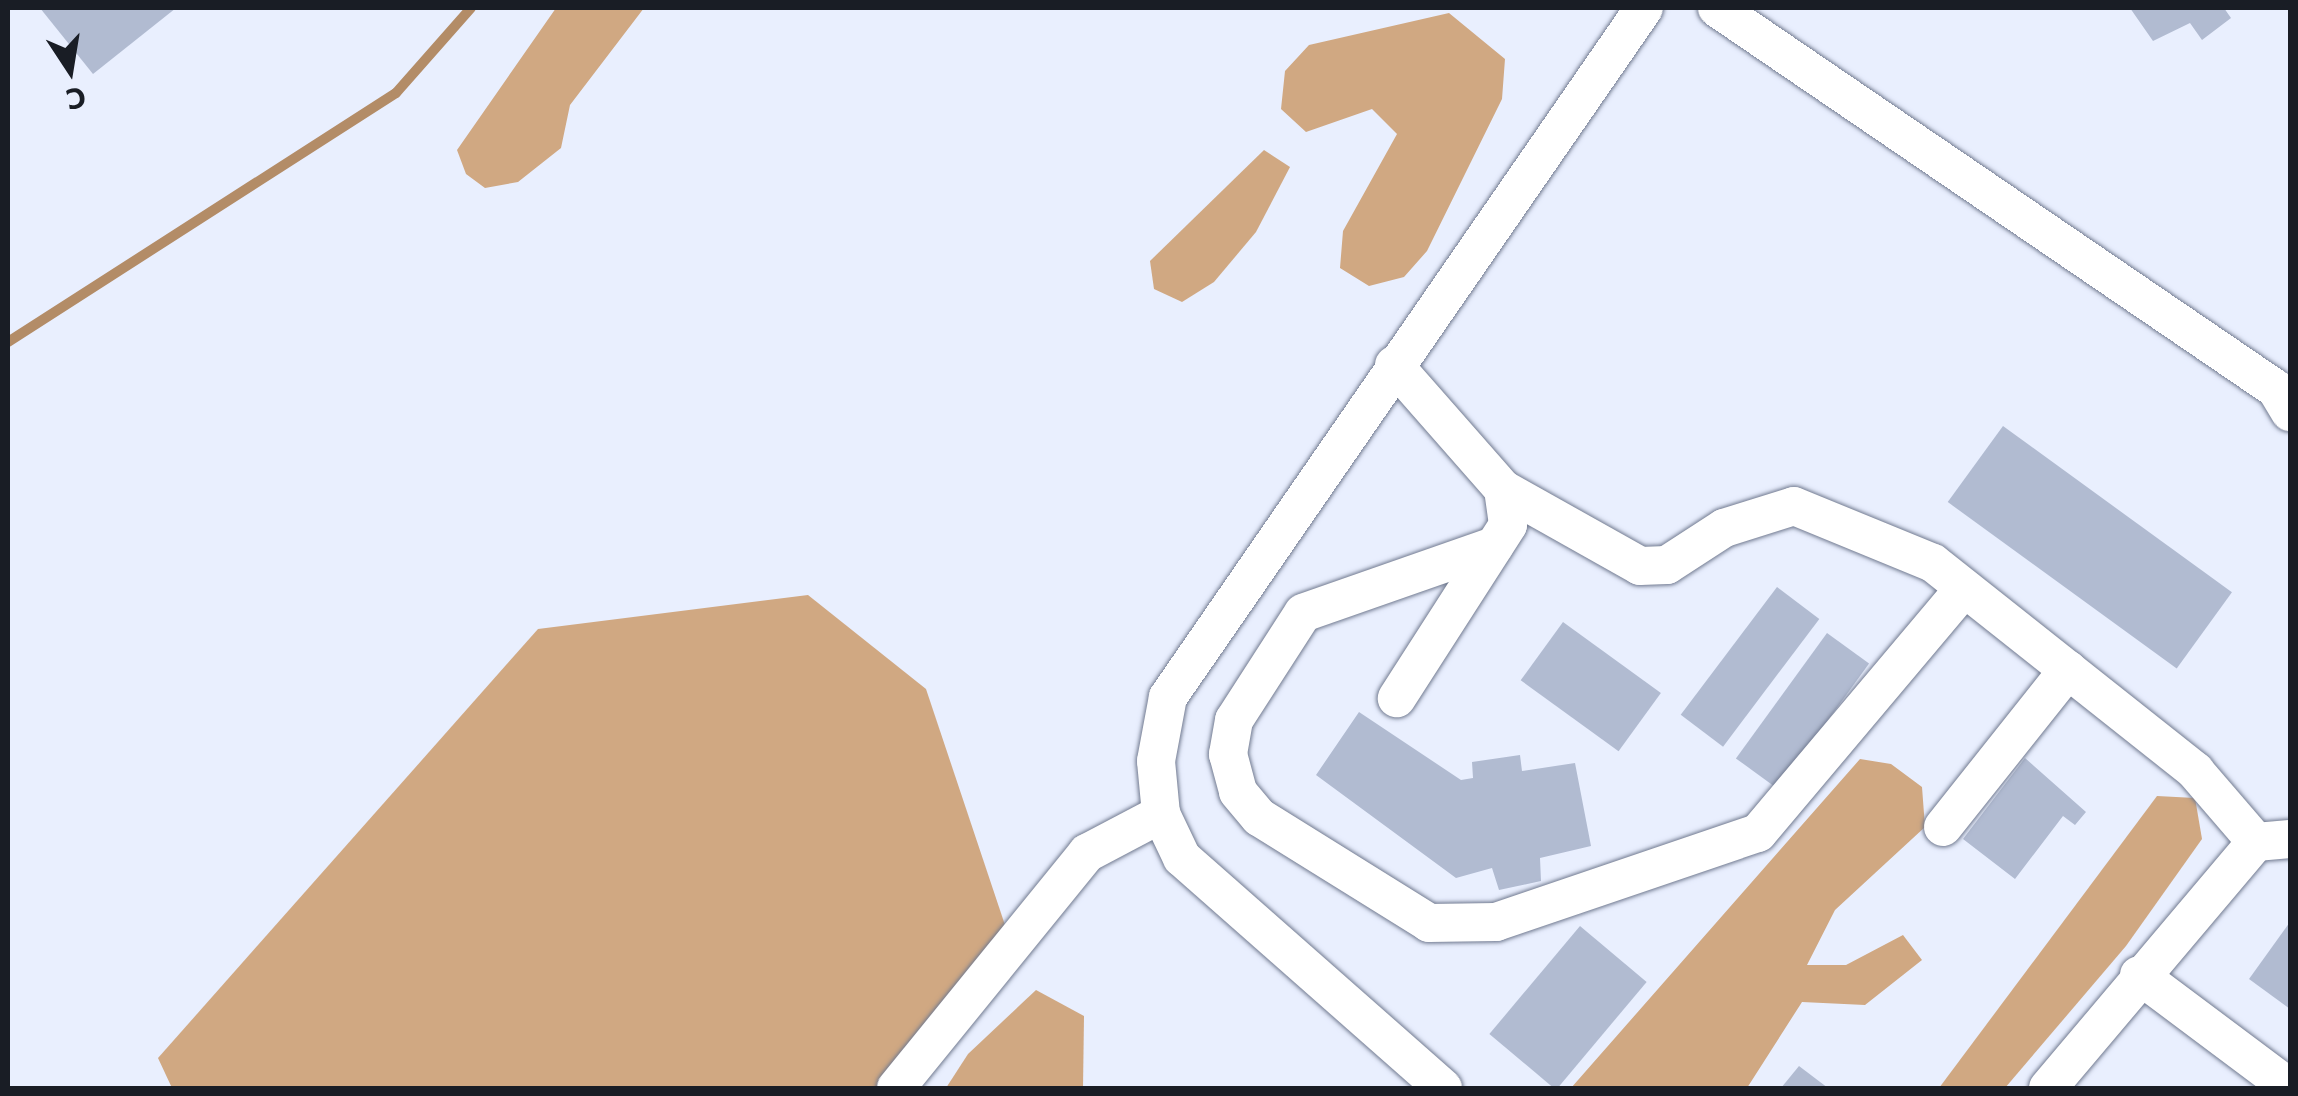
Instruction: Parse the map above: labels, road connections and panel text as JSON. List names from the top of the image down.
{
  "north": "bottom"
}
